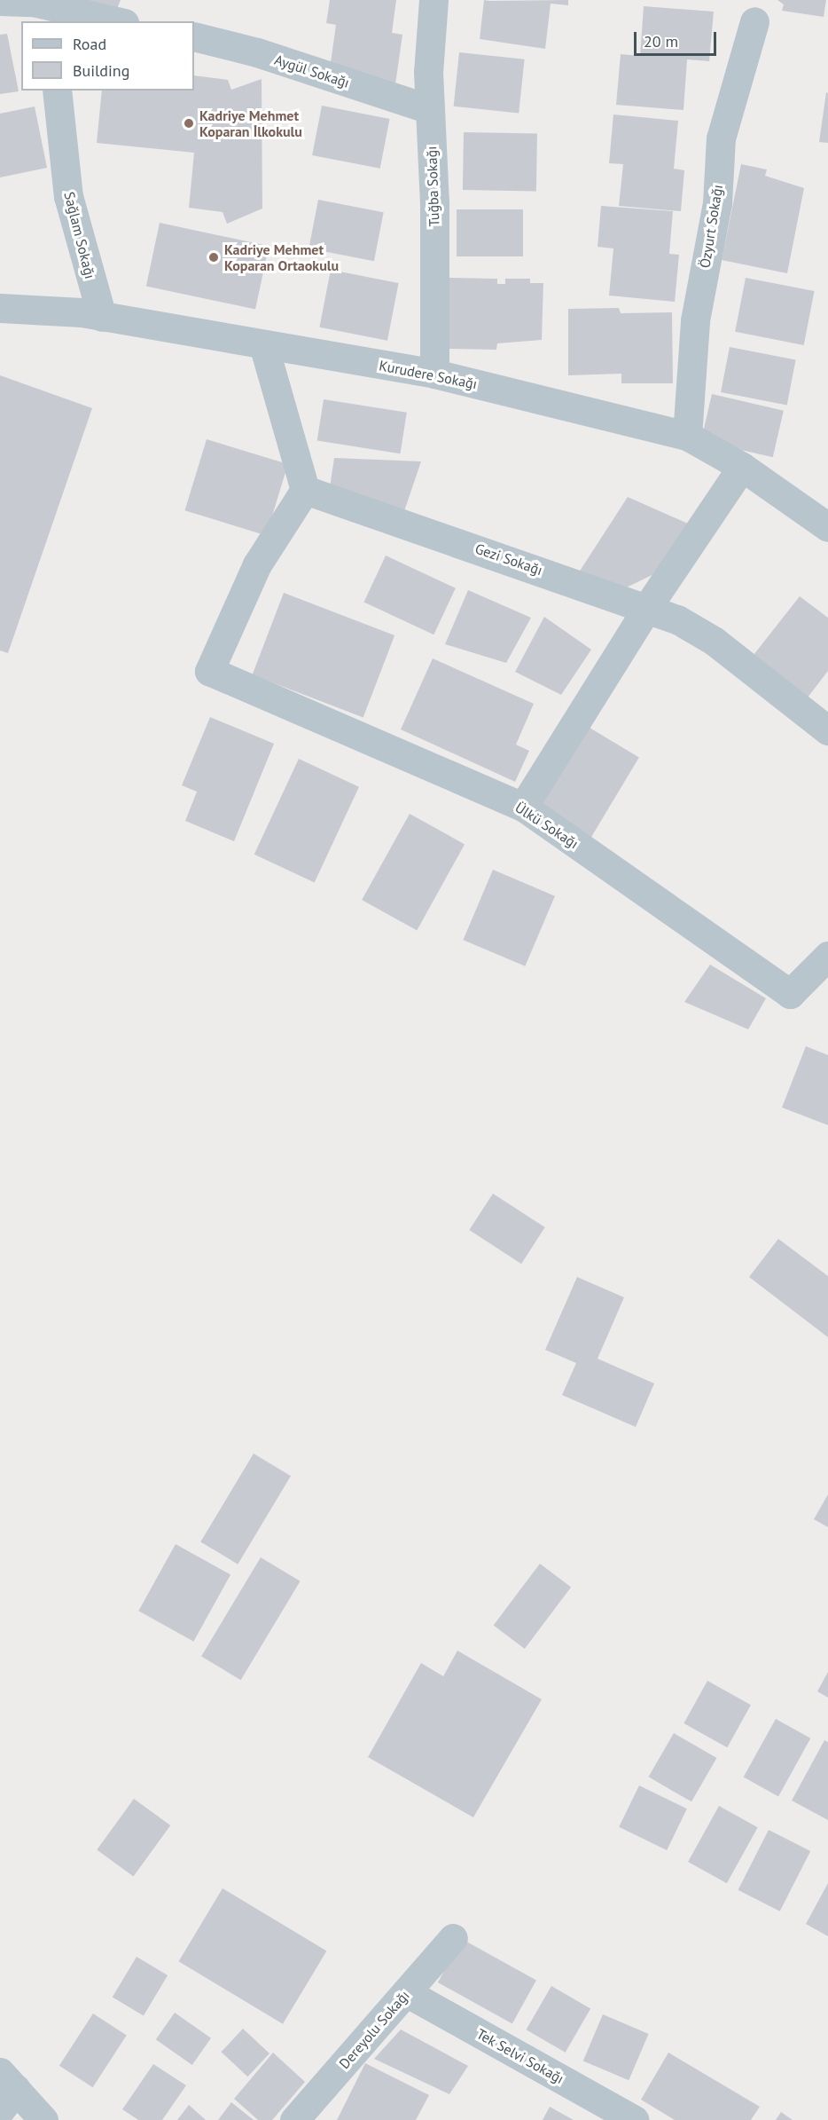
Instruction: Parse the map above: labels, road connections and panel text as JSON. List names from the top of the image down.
{
  "streets": {
    "street": [
      "Aygül Sokağı",
      "Tuğba Sokağı",
      "Özyurt Sokağı",
      "Sağlam Sokağı",
      "Kurudere Sokağı",
      "Gezi Sokağı",
      "Ülkü Sokağı",
      "Dereyolu Sokağı",
      "Tek Selvi Sokağı"
    ]
  },
  "crossings": [
    ["Aygül Sokağı", "Tuğba Sokağı"],
    ["Tuğba Sokağı", "Kurudere Sokağı"],
    ["Özyurt Sokağı", "Kurudere Sokağı"],
    ["Sağlam Sokağı", "Kurudere Sokağı"],
    ["Gezi Sokağı", "Ülkü Sokağı"],
    ["Dereyolu Sokağı", "Tek Selvi Sokağı"]
  ],
  "places": ["Kadriye Mehmet Koparan İlkokulu", "Kadriye Mehmet Koparan Ortaokulu"],
  "legend": ["Road", "Building"],
  "scale_bar": "20 m"
}
